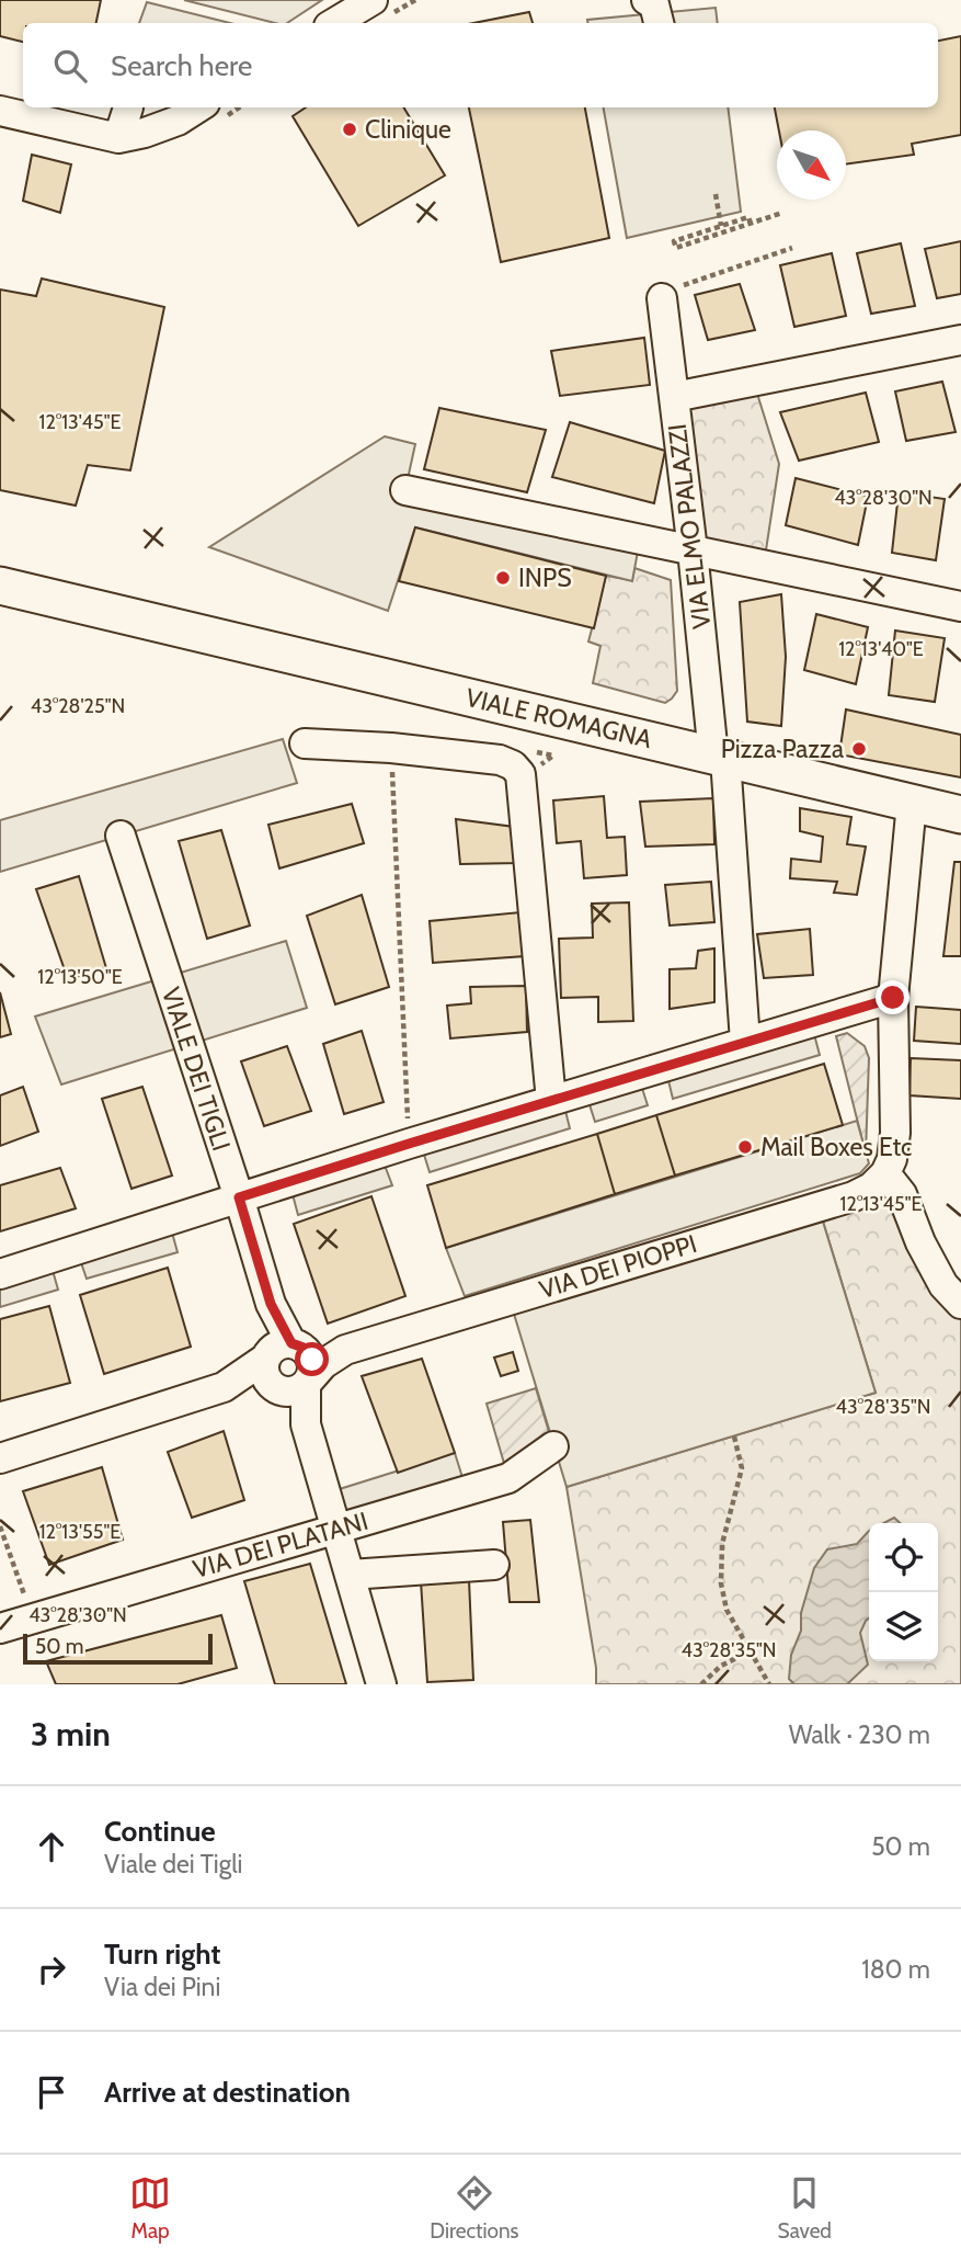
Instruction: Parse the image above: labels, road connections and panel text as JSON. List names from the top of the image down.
{
  "streets": {
    "main road": ["VIALE ROMAGNA"],
    "street": [
      "VIA ELMO PALAZZI",
      "VIALE DEI TIGLI",
      "VIA DEI PIOPPI",
      "VIA DEI PLATANI"
    ]
  },
  "crossings": [
    ["VIA ELMO PALAZZI", "VIALE ROMAGNA"],
    ["VIALE DEI TIGLI", "VIA DEI PIOPPI"],
    ["VIALE DEI TIGLI", "VIA DEI PLATANI"]
  ],
  "places": [
    "Clinique",
    "INPS",
    "Pizza Pazza",
    "Mail Boxes Etc"
  ],
  "scale_bar": "50 m",
  "north": "bottom right",
  "page": {
    "search": "Search here",
    "scale": "50 m",
    "heading": ["3 min", "Walk · 230 m"],
    "list": [
      ["Continue", "Viale dei Tigli", "50 m"],
      ["Turn right", "Via dei Pini", "180 m"],
      "Arrive at destination"
    ],
    "nav": ["Map", "Directions", "Saved"]
  },
  "coordinates": [
    "12°13'45\"E",
    "43°28'30\"N",
    "12°13'40\"E",
    "43°28'25\"N",
    "12°13'50\"E",
    "43°28'35\"N",
    "12°13'55\"E"
  ]
}
